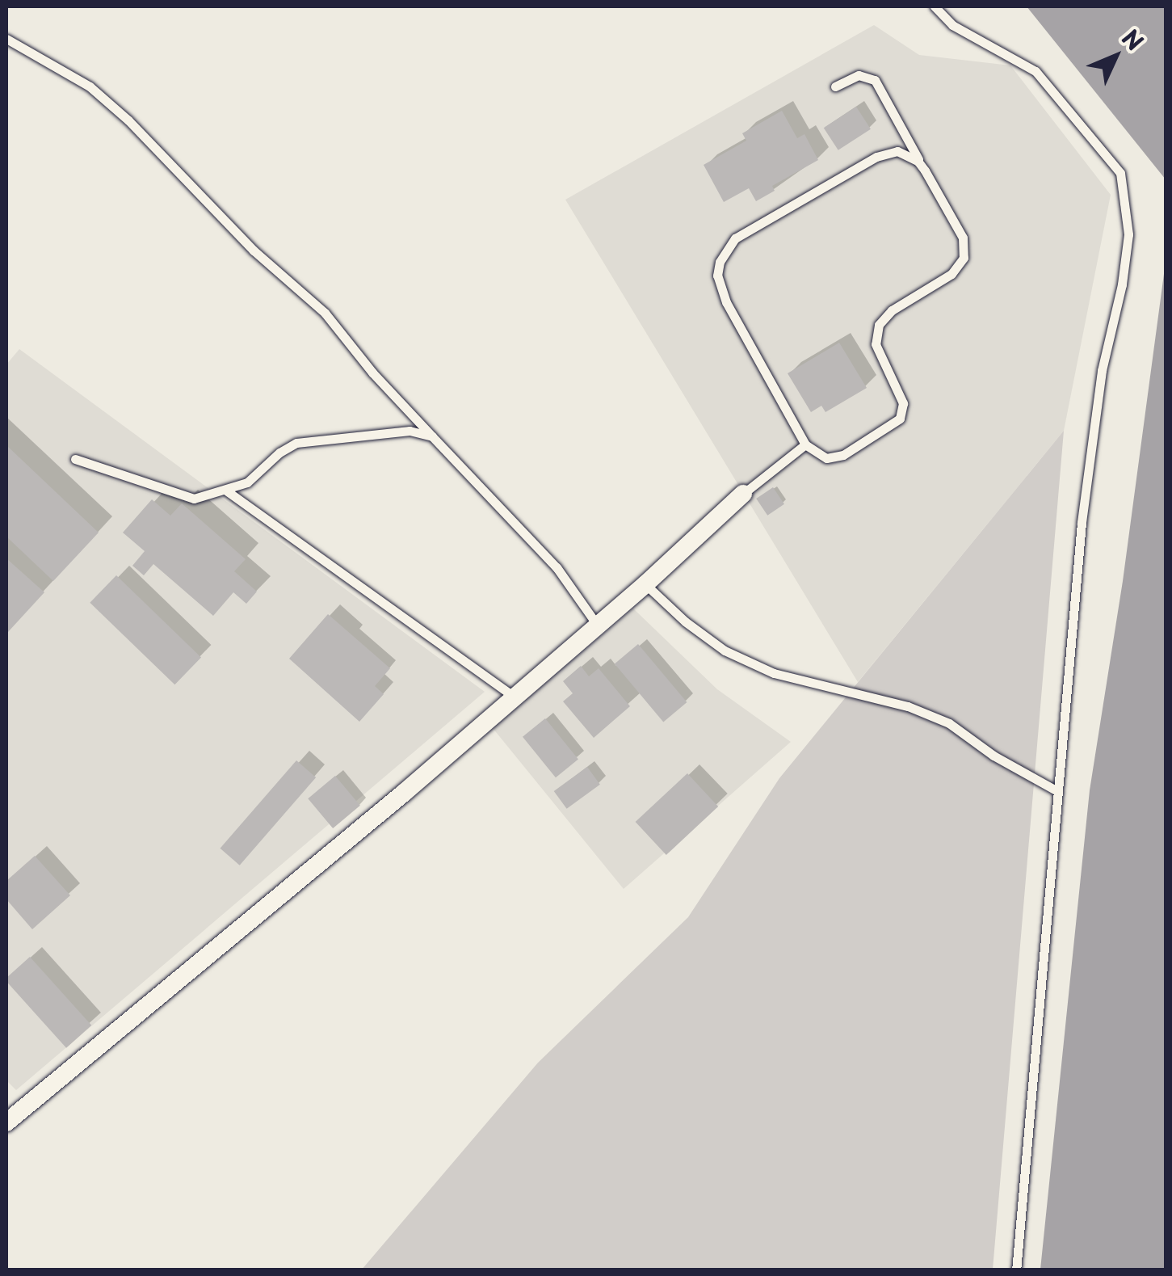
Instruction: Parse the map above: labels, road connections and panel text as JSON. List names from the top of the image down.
{
  "north": "top right"
}
